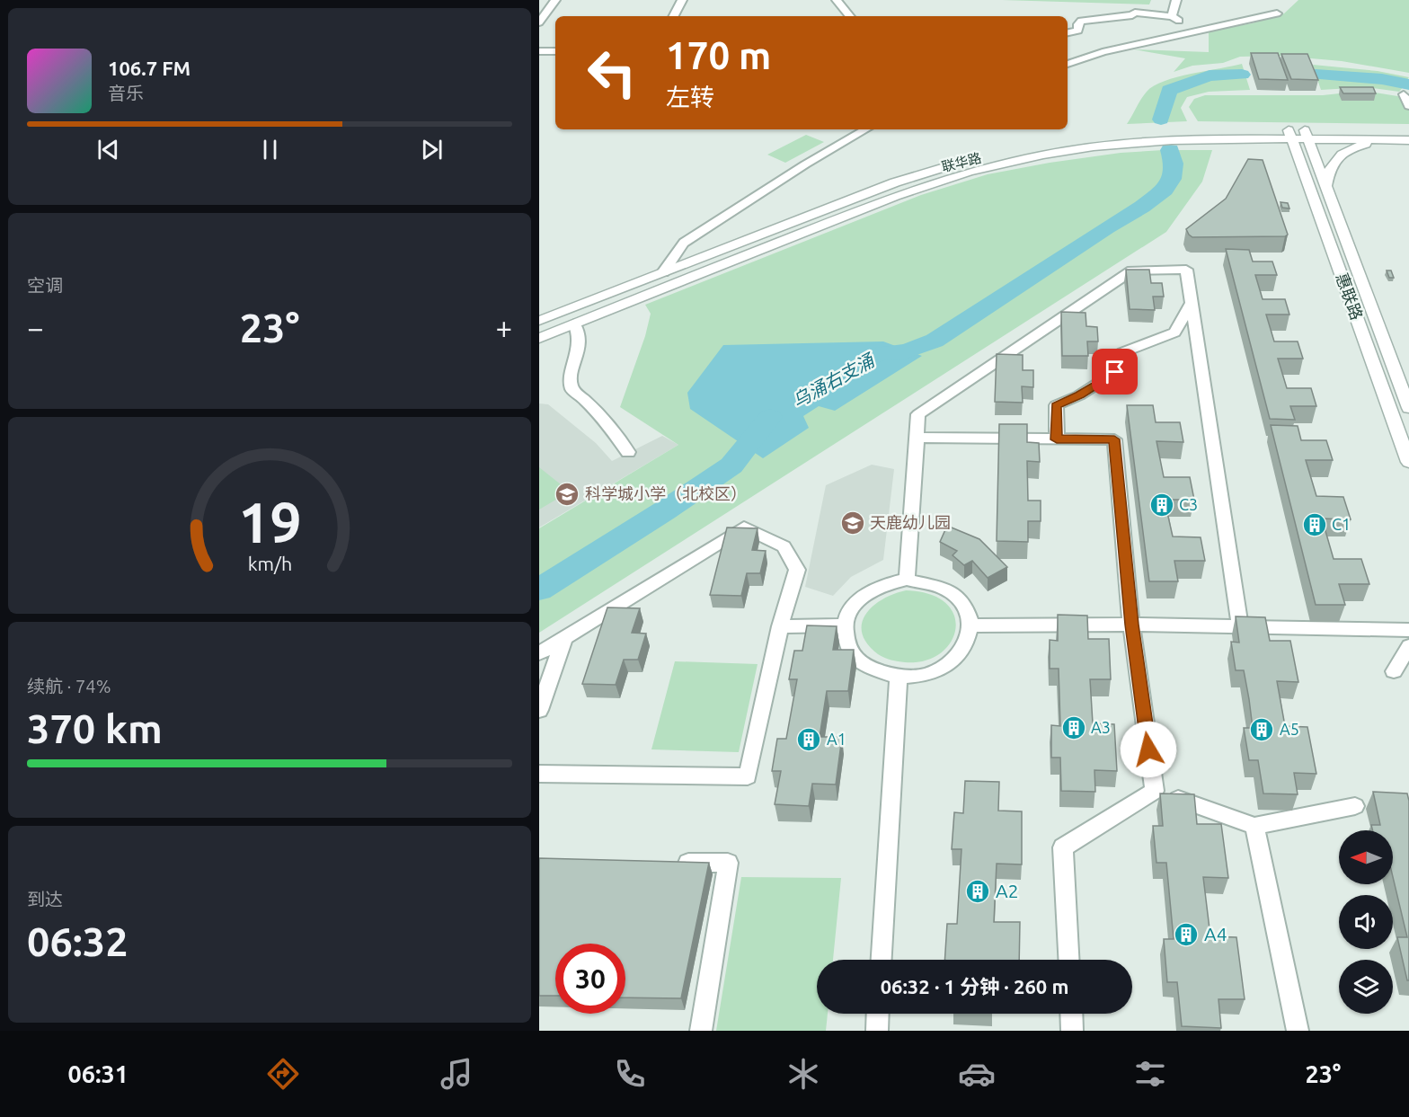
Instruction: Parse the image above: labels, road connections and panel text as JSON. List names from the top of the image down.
{
  "streets": {
    "street": ["联华路", "惠联路"]
  },
  "water": ["乌涌右支涌"],
  "places": {
    "school or university": ["科学城小学（北校区）", "天鹿幼儿园"],
    "building": [
      "C3",
      "C1",
      "A3",
      "A5",
      "A1",
      "A2",
      "A4"
    ]
  },
  "north": "left",
  "page": {
    "turn": ["170 m", "左转"],
    "song": ["106.7 FM", "音乐"],
    "tile": [
      "空调",
      ["续航 · 74%", "370 km"],
      ["到达", "06:32"]
    ],
    "heat": ["−", "23°", "+"],
    "limit": "30",
    "trip": "06:32 · 1 分钟 · 260 m",
    "tabs": ["06:31", "23°"],
    "gauge": ["19", "km/h"]
  }
}
